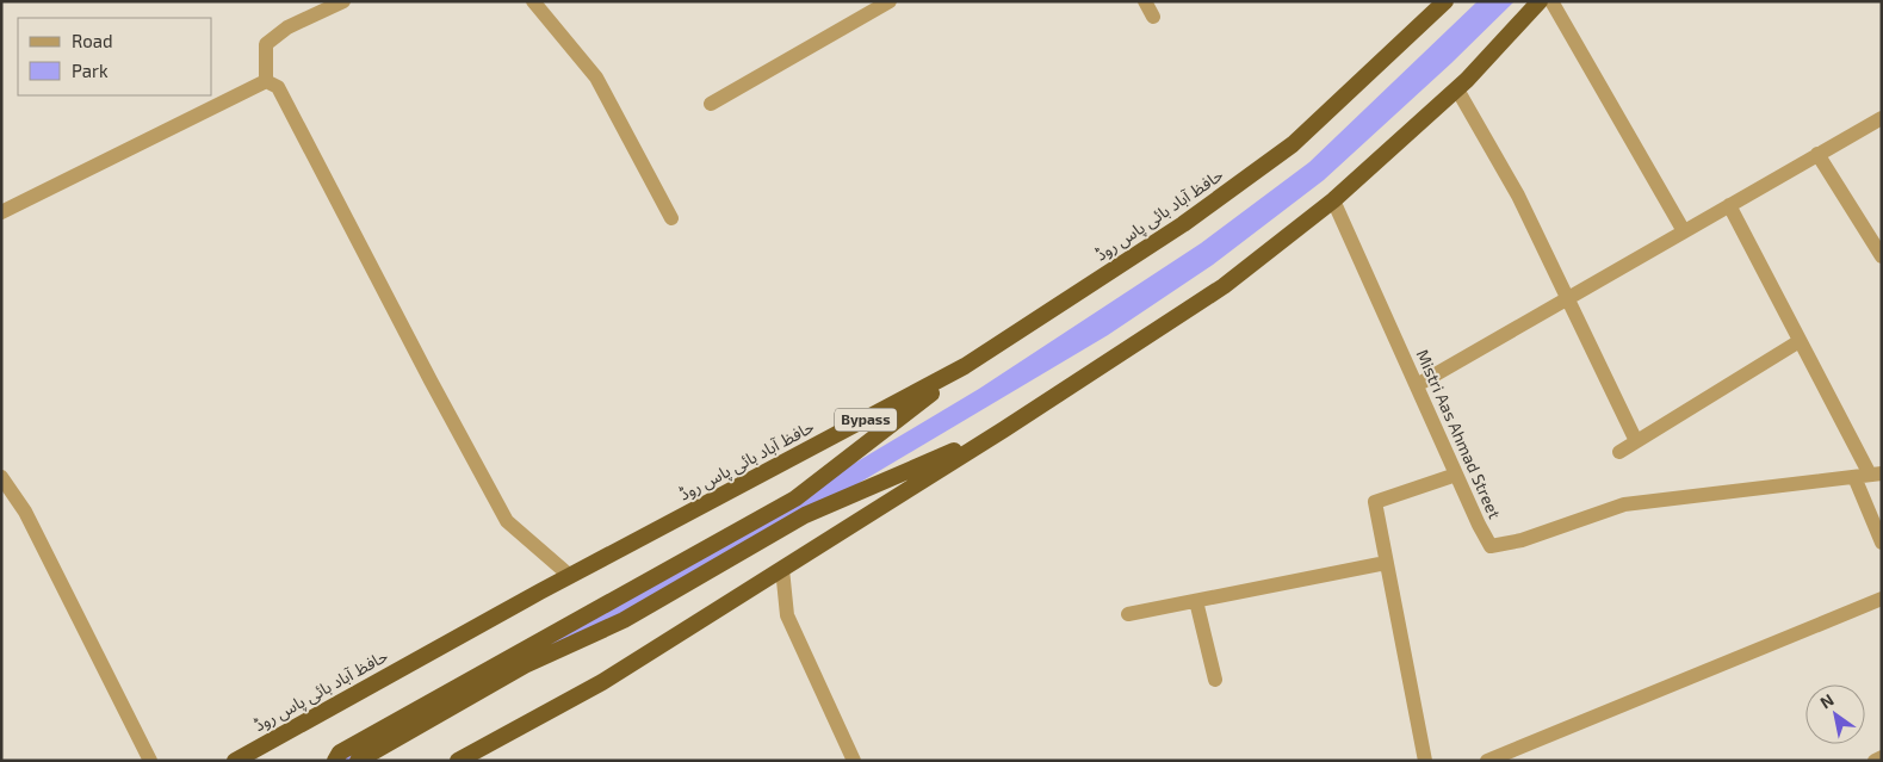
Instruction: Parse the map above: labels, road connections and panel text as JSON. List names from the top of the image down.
{
  "streets": {
    "highway": ["حافظ آباد بائی پاس روڈ", "Bypass"],
    "street": ["Mistri Aas Ahmad Street"]
  },
  "crossings": [
    ["حافظ آباد بائی پاس روڈ", "Bypass"]
  ],
  "legend": ["Road", "Park"],
  "north": "top left"
}
